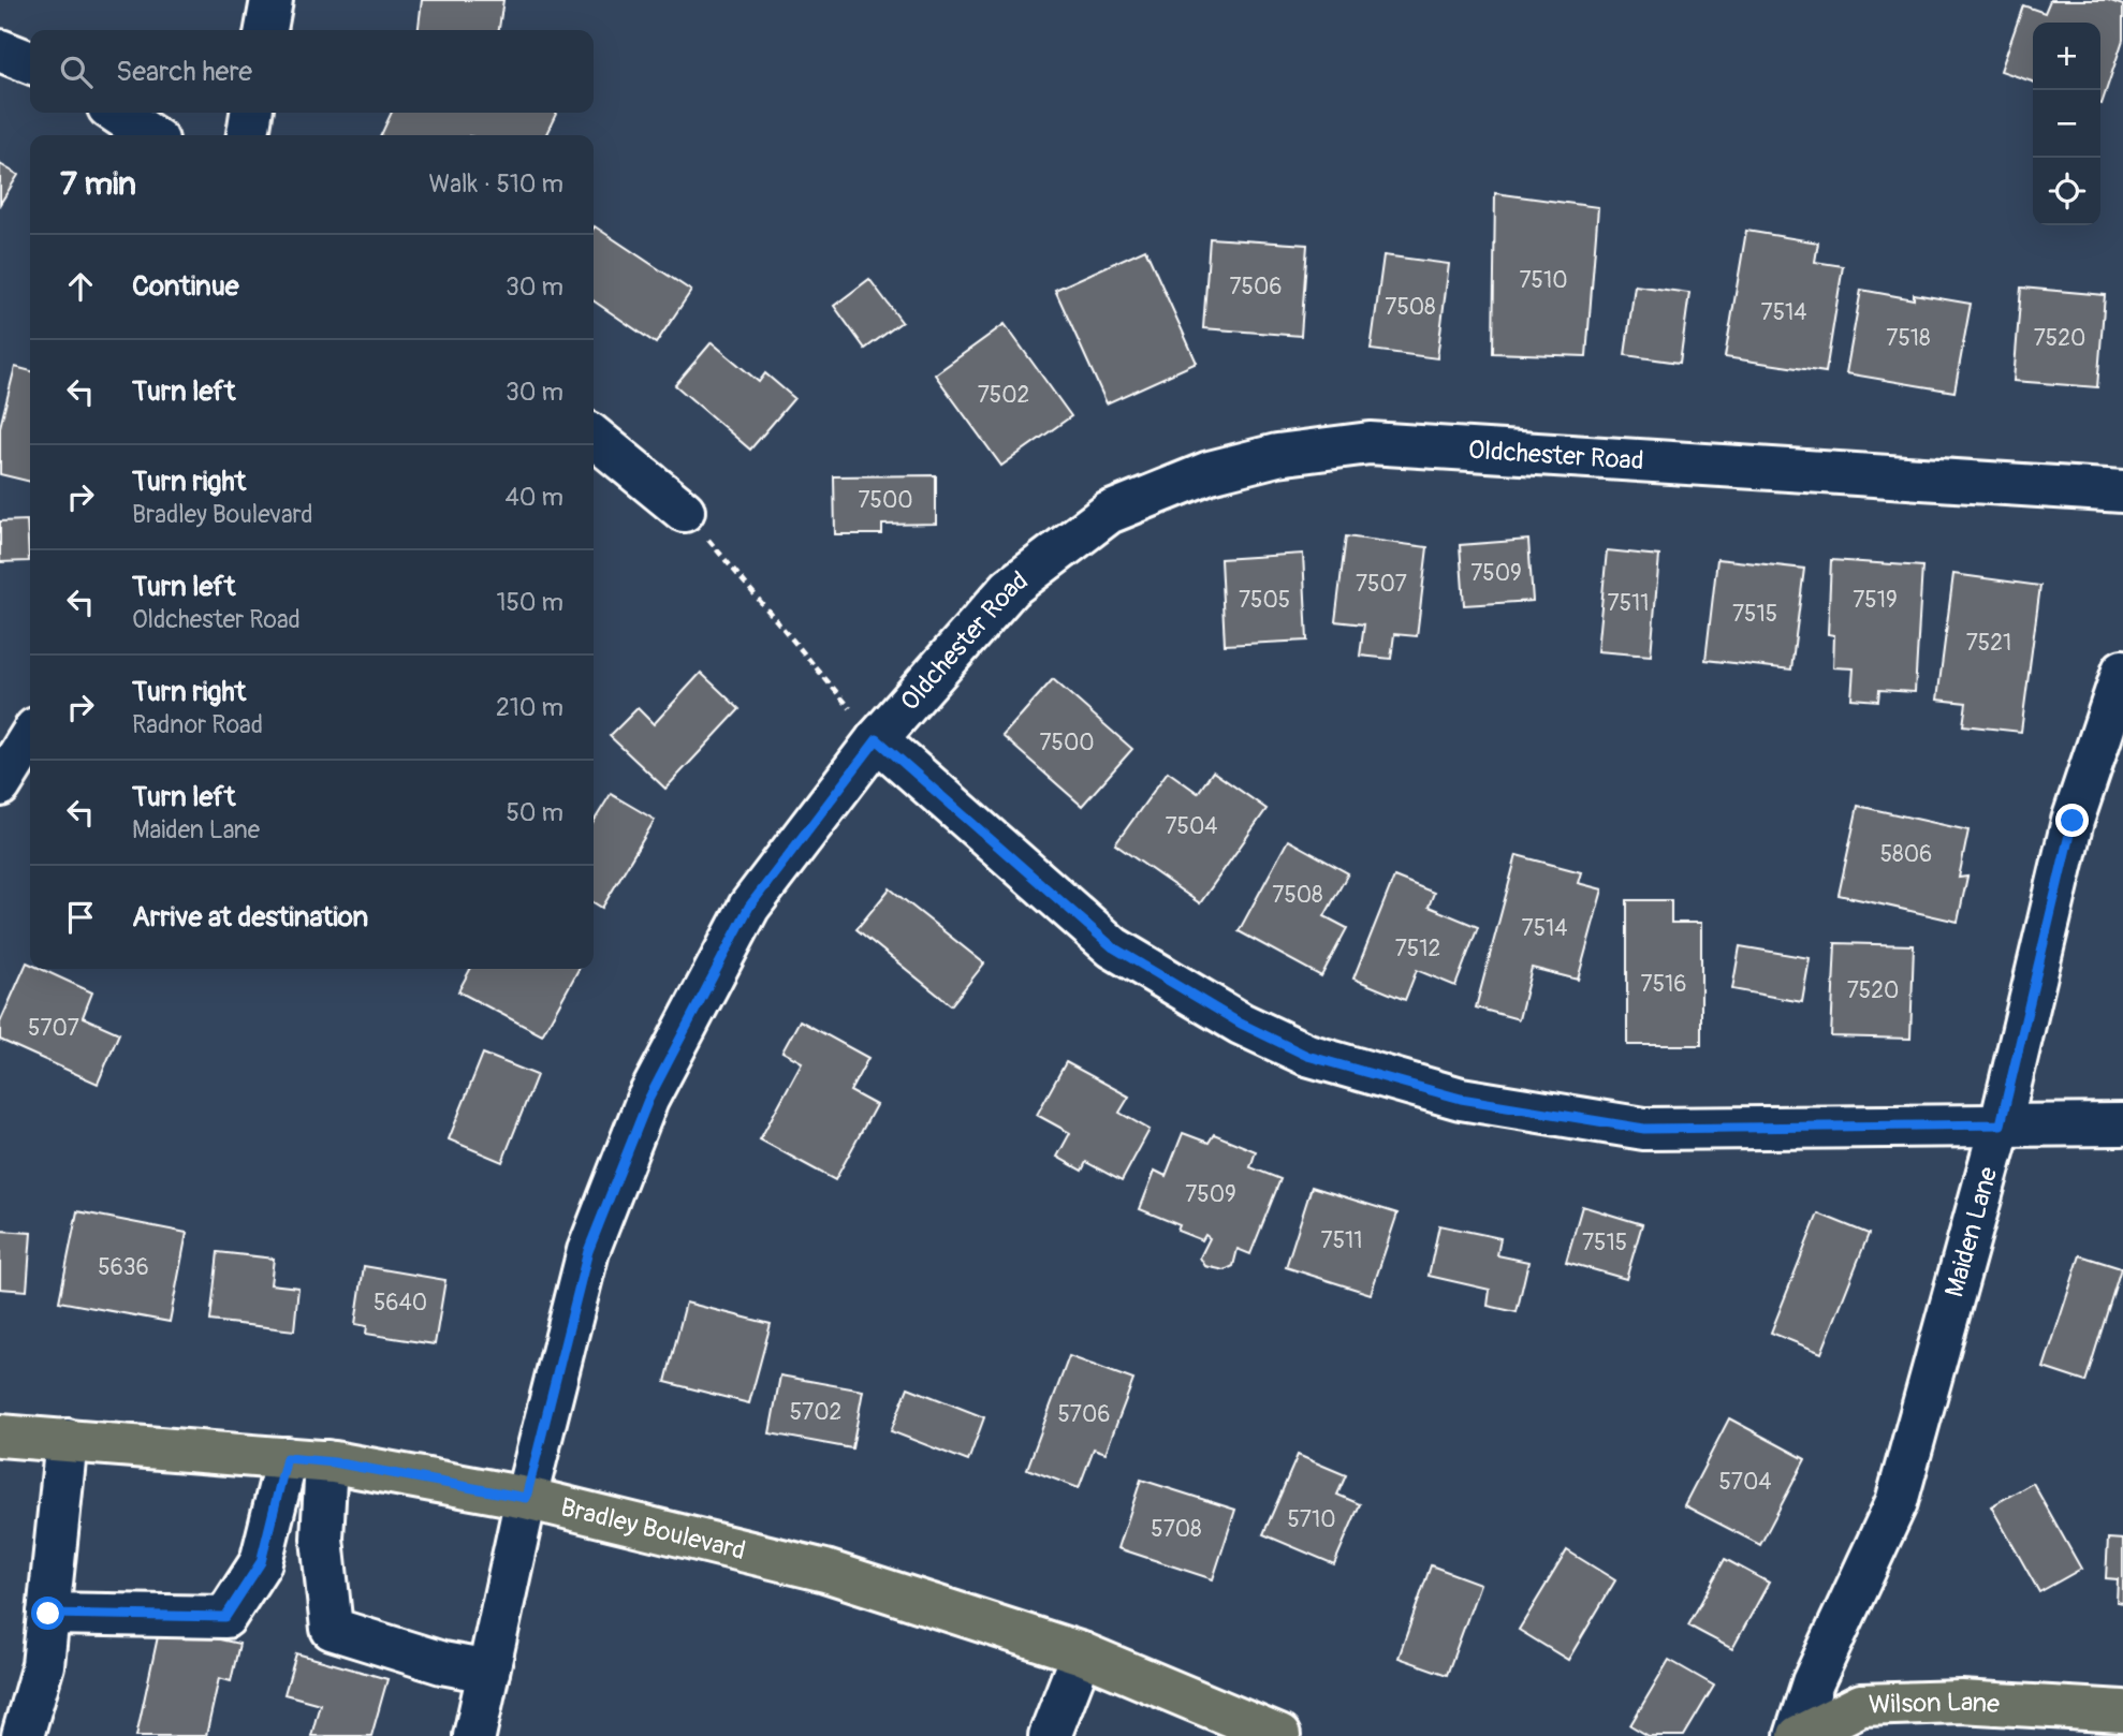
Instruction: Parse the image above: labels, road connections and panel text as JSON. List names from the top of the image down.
{
  "streets": {
    "main road": ["Bradley Boulevard", "Wilson Lane"],
    "street": ["Oldchester Road", "Maiden Lane"]
  },
  "crossings": [
    ["Oldchester Road", "Bradley Boulevard"],
    ["Maiden Lane", "Wilson Lane"]
  ],
  "house_numbers": [
    "7510",
    "7506",
    "7508",
    "7514",
    "7518",
    "7520",
    "7502",
    "7500",
    "7509",
    "7507",
    "7505",
    "7519",
    "7511",
    "7515",
    "7521",
    "7500",
    "7504",
    "5806",
    "7508",
    "7514",
    "7512",
    "7516",
    "7520",
    "5707",
    "7509",
    "7511",
    "7515",
    "5636",
    "5640",
    "5702",
    "5706",
    "5704",
    "5710",
    "5708"
  ],
  "page": {
    "map_buttons": ["+", "−"],
    "search": "Search here",
    "heading": ["7 min", "Walk · 510 m"],
    "list": [
      ["Continue", "30 m"],
      ["Turn left", "30 m"],
      ["Turn right", "Bradley Boulevard", "40 m"],
      ["Turn left", "Oldchester Road", "150 m"],
      ["Turn right", "Radnor Road", "210 m"],
      ["Turn left", "Maiden Lane", "50 m"],
      "Arrive at destination"
    ]
  }
}
